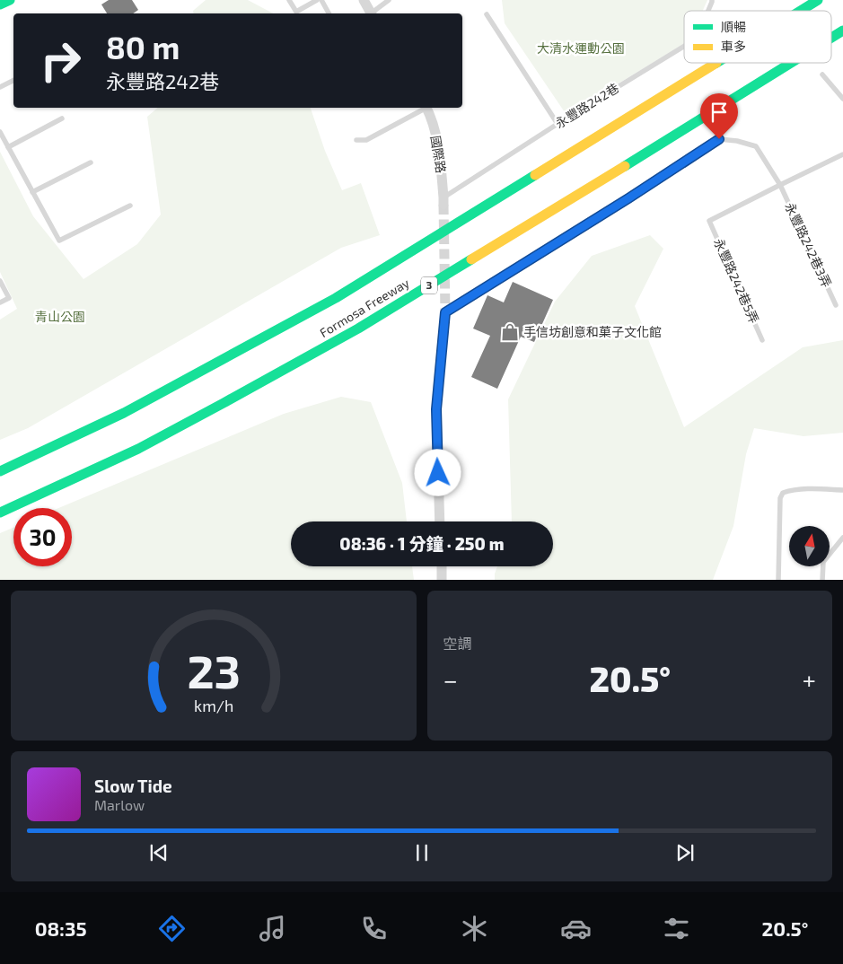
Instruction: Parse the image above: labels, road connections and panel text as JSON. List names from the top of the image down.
{
  "streets": {
    "main road": ["3", "Formosa Freeway"],
    "street": ["國際路"],
    "lane": ["永豐路242巷", "永豐路242巷3弄", "永豐路242巷5弄"]
  },
  "crossings": [
    ["永豐路242巷", "國際路"],
    ["永豐路242巷3弄", "永豐路242巷5弄"]
  ],
  "parks": ["大清水運動公園", "青山公園"],
  "places": {
    "shop": ["手信坊創意和菓子文化館"]
  },
  "legend": ["順暢", "車多"],
  "north": "top",
  "page": {
    "turn": ["80 m", "永豐路242巷"],
    "limit": "30",
    "trip": "08:36 · 1 分鐘 · 250 m",
    "tile": "空調",
    "heat": ["−", "20.5°", "+"],
    "song": ["Slow Tide", "Marlow"],
    "tabs": ["08:35", "20.5°"],
    "gauge": ["23", "km/h"]
  }
}
